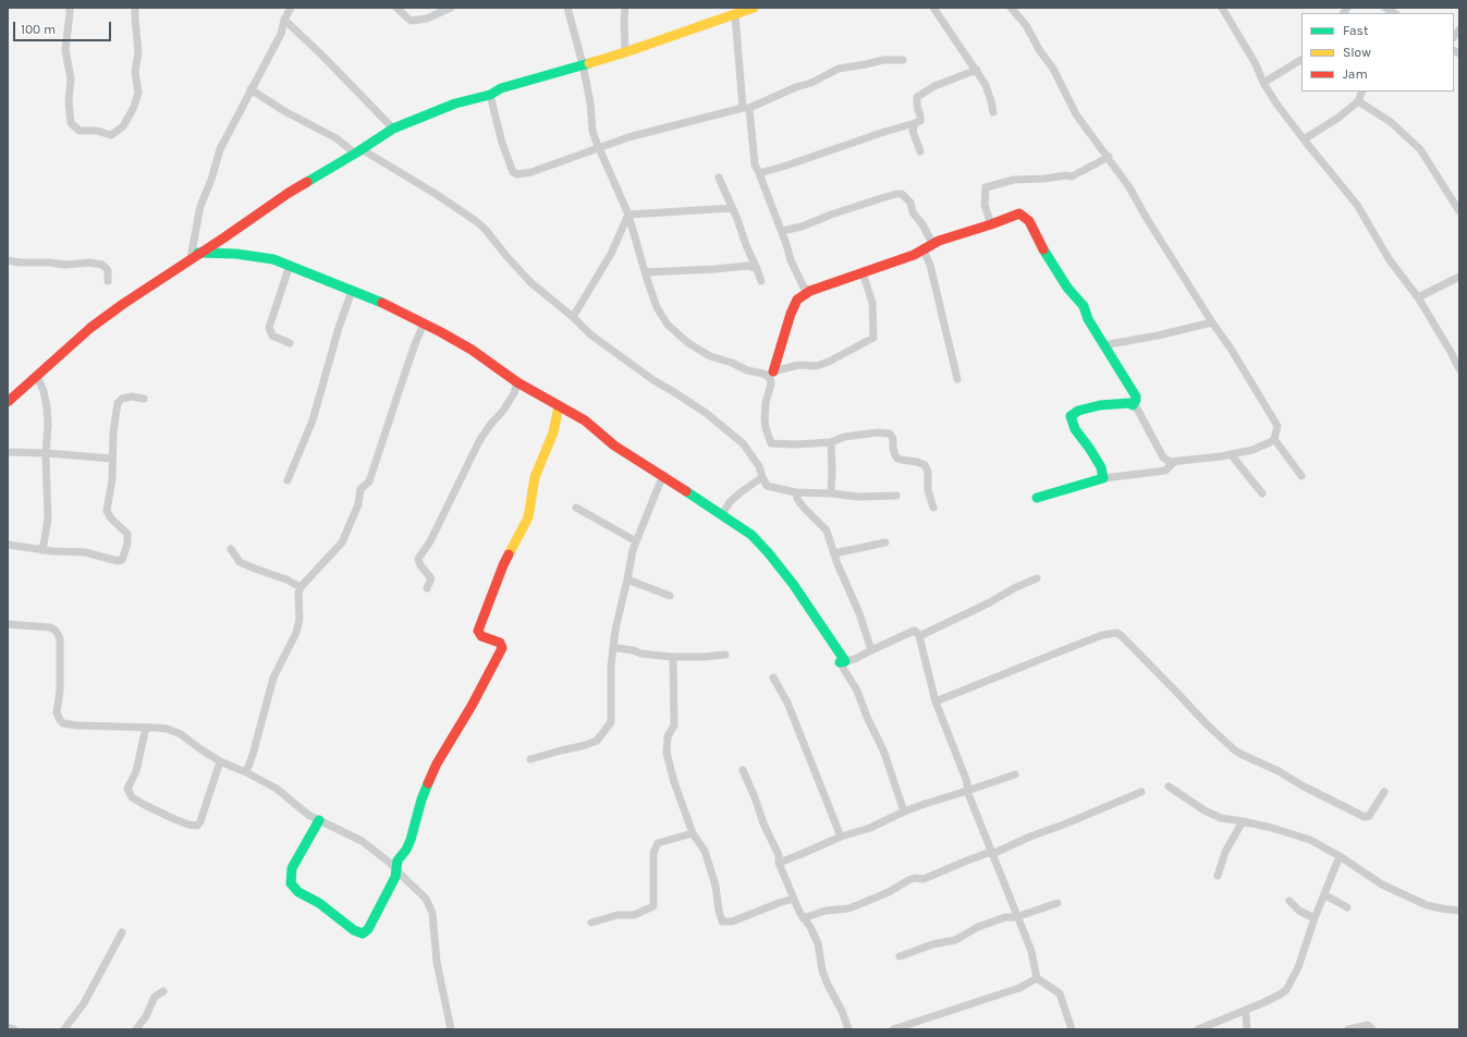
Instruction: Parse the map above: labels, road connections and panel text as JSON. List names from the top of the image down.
{
  "legend": ["Fast", "Slow", "Jam"],
  "scale_bar": "100 m"
}
